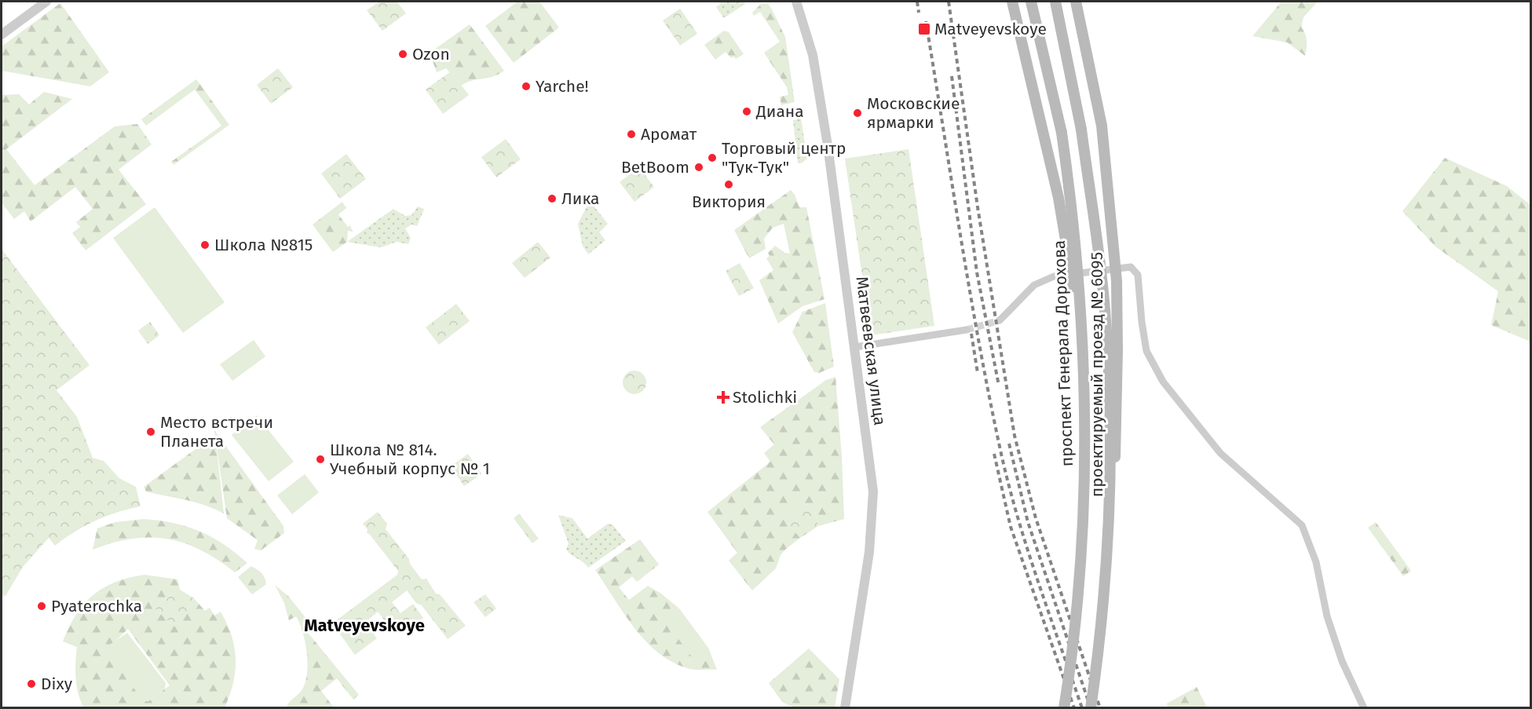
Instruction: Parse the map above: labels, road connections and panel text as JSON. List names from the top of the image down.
{
  "streets": {
    "main road": ["проспект Генерала Дорохова", "проектируемый проезд № 6095"],
    "street": ["Матвеевская улица"]
  },
  "crossings": [
    ["проспект Генерала Дорохова", "проектируемый проезд № 6095"]
  ],
  "districts": ["Matveyevskoye"],
  "places": {
    "transit": ["Matveyevskoye"],
    "other": [
      "Ozon",
      "Yarche!",
      "Диана",
      "Московские ярмарки",
      "Аромат",
      "Торговый центр \"Тук-Тук\"",
      "BetBoom",
      "Виктория",
      "Лика",
      "Школа №815",
      "Место встречи Планета",
      "Школа № 814. Учебный корпус № 1",
      "Pyaterochka",
      "Dixy"
    ],
    "health": ["Stolichki"]
  }
}
